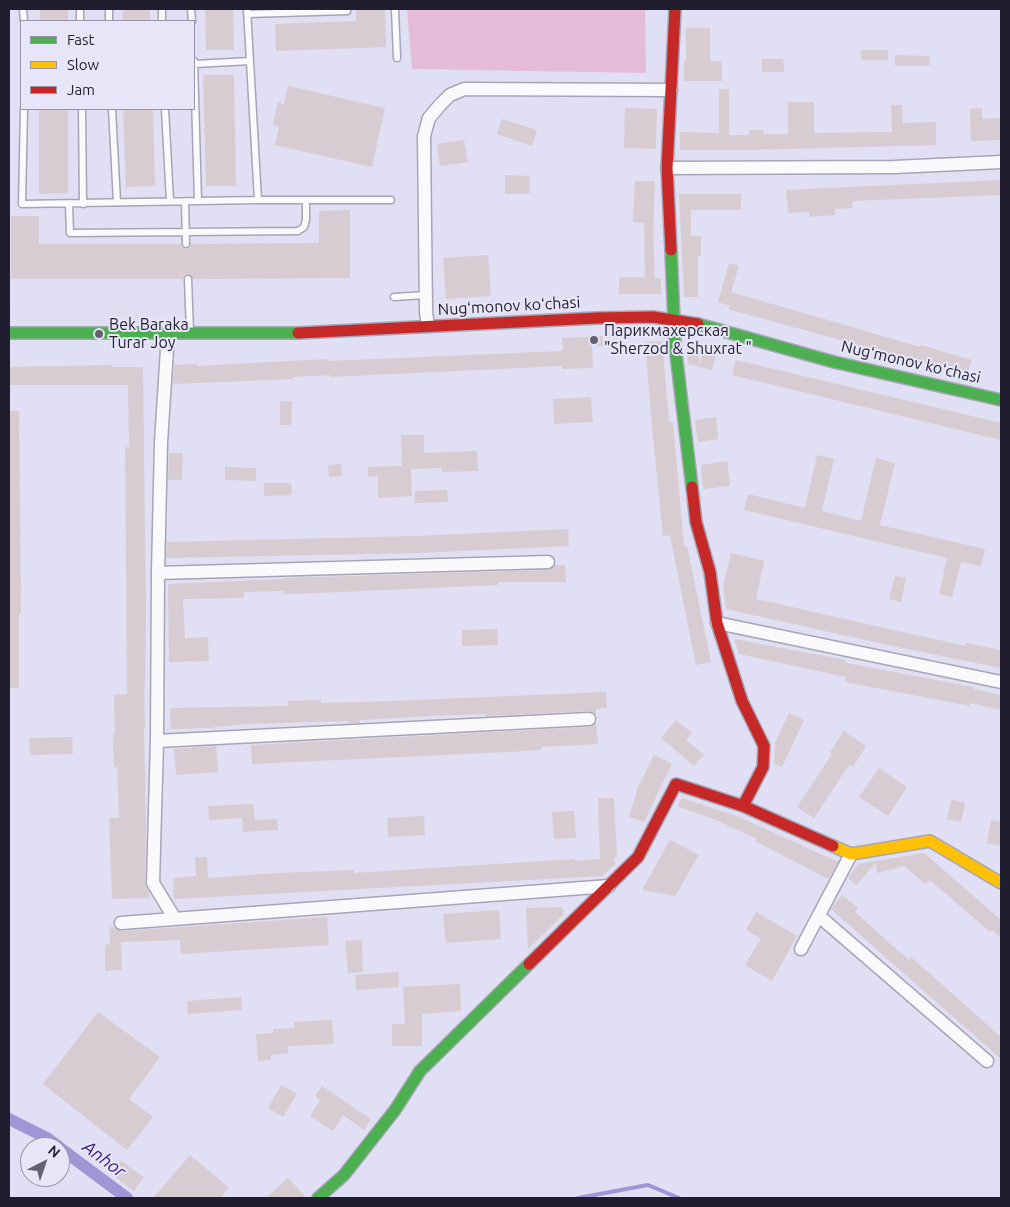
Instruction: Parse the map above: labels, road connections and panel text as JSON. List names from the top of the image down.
{
  "streets": {
    "street": ["Nugʻmonov koʻchasi"]
  },
  "water": ["Anhor"],
  "places": ["Bek Baraka Turar Joy", "Парикмахерская \"Sherzod & Shuxrat \""],
  "legend": ["Fast", "Slow", "Jam"],
  "north": "top right"
}
